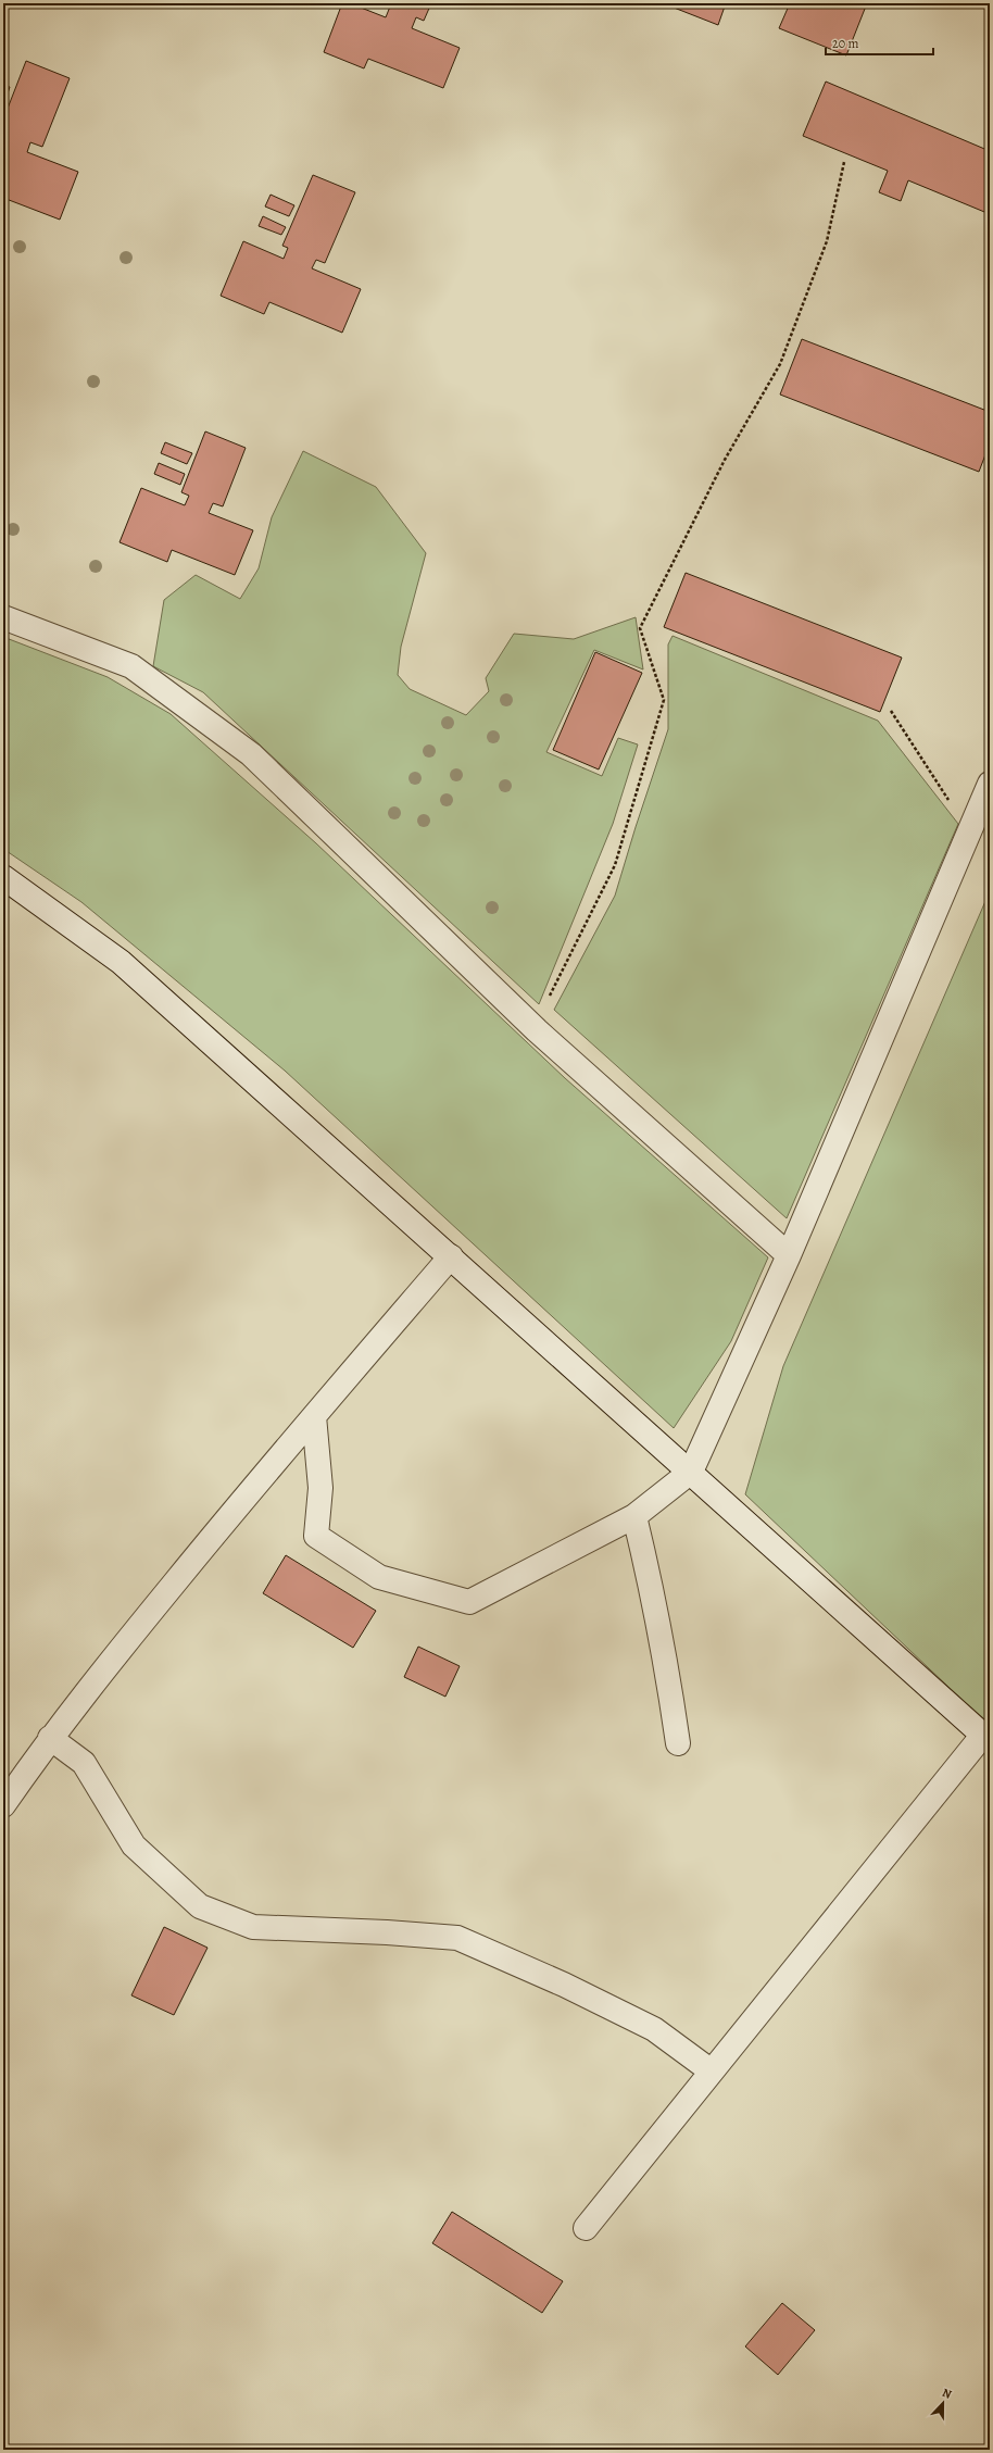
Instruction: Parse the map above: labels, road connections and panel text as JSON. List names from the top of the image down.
{
  "scale_bar": "20 m",
  "north": "top"
}
